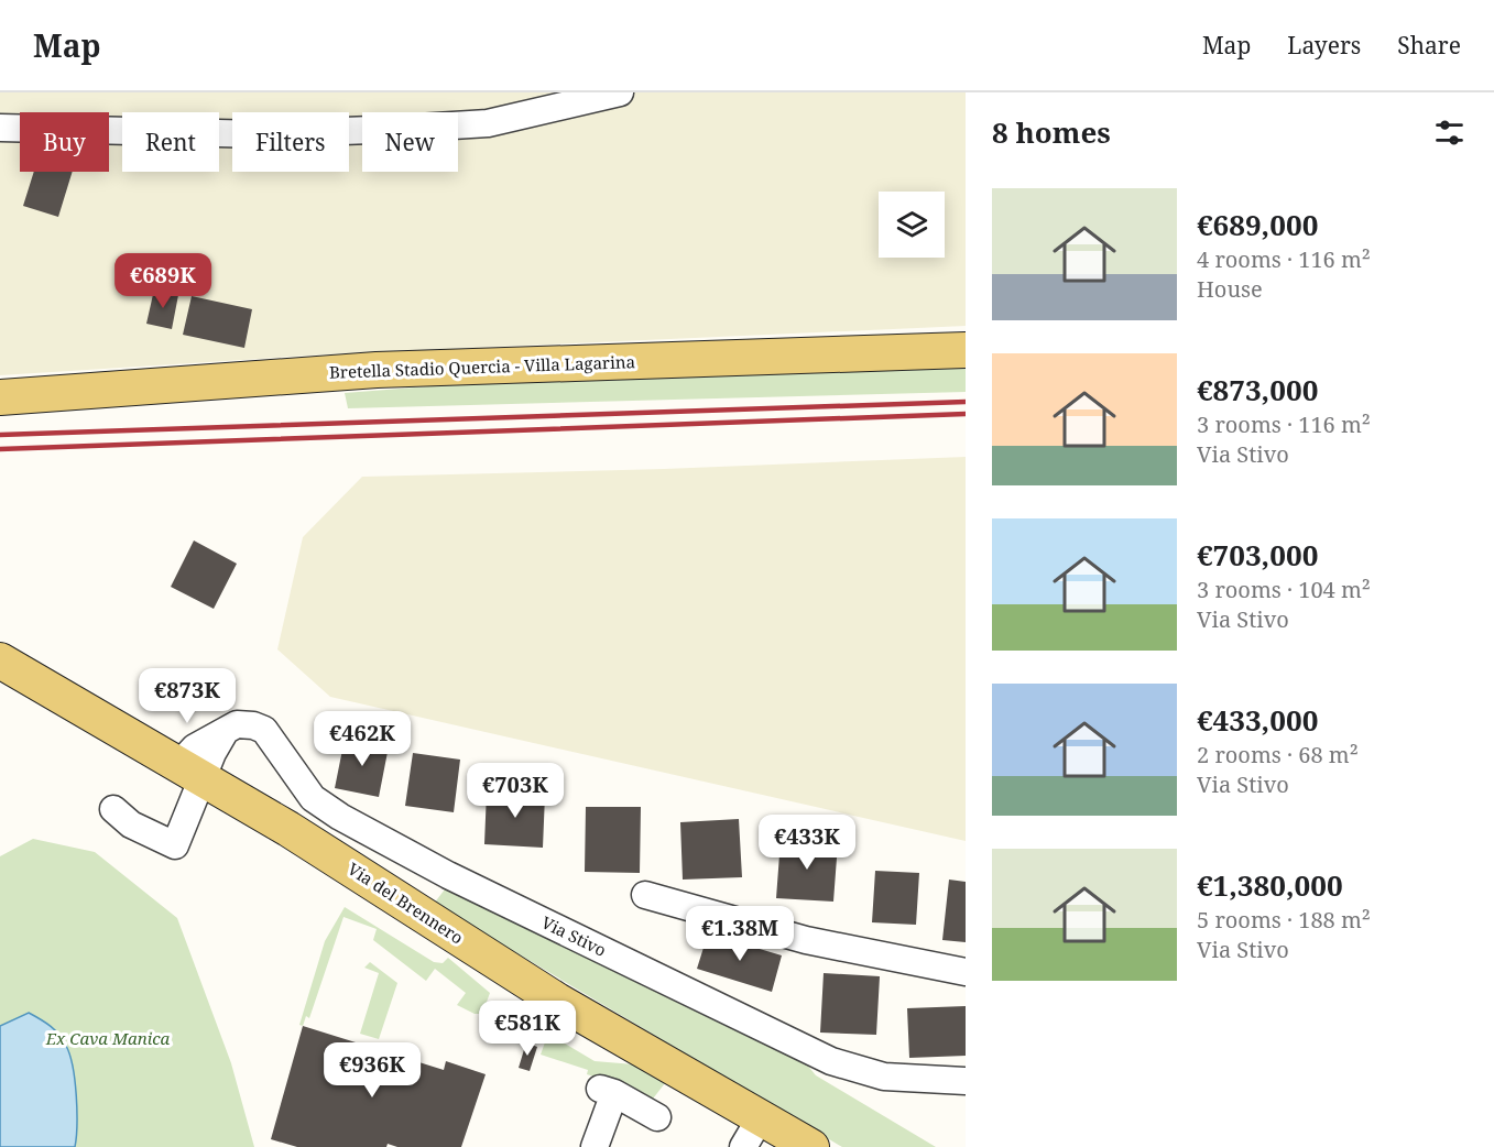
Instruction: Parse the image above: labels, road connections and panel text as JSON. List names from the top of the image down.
{
  "streets": {
    "main road": ["Bretella Stadio Quercia - Villa Lagarina", "Via del Brennero"],
    "street": ["Via Stivo"]
  },
  "crossings": [
    ["Via del Brennero", "Via Stivo"]
  ],
  "parks": ["Ex Cava Manica"],
  "page": {
    "header": "Map",
    "nav": ["Map", "Layers", "Share"],
    "heading": "8 homes",
    "chip": [
      "Buy",
      "Rent",
      "Filters",
      "New"
    ],
    "list": [
      {
        "name": "€689,000",
        "note": "4 rooms · 116 m² · House"
      },
      {
        "name": "€873,000",
        "note": "3 rooms · 116 m² · Via Stivo"
      },
      {
        "name": "€703,000",
        "note": "3 rooms · 104 m² · Via Stivo"
      },
      {
        "name": "€433,000",
        "note": "2 rooms · 68 m² · Via Stivo"
      },
      {
        "name": "€1,380,000",
        "note": "5 rooms · 188 m² · Via Stivo"
      }
    ],
    "price": [
      "€689K",
      "€873K",
      "€462K",
      "€703K",
      "€433K",
      "€1.38M",
      "€581K",
      "€936K"
    ]
  }
}
